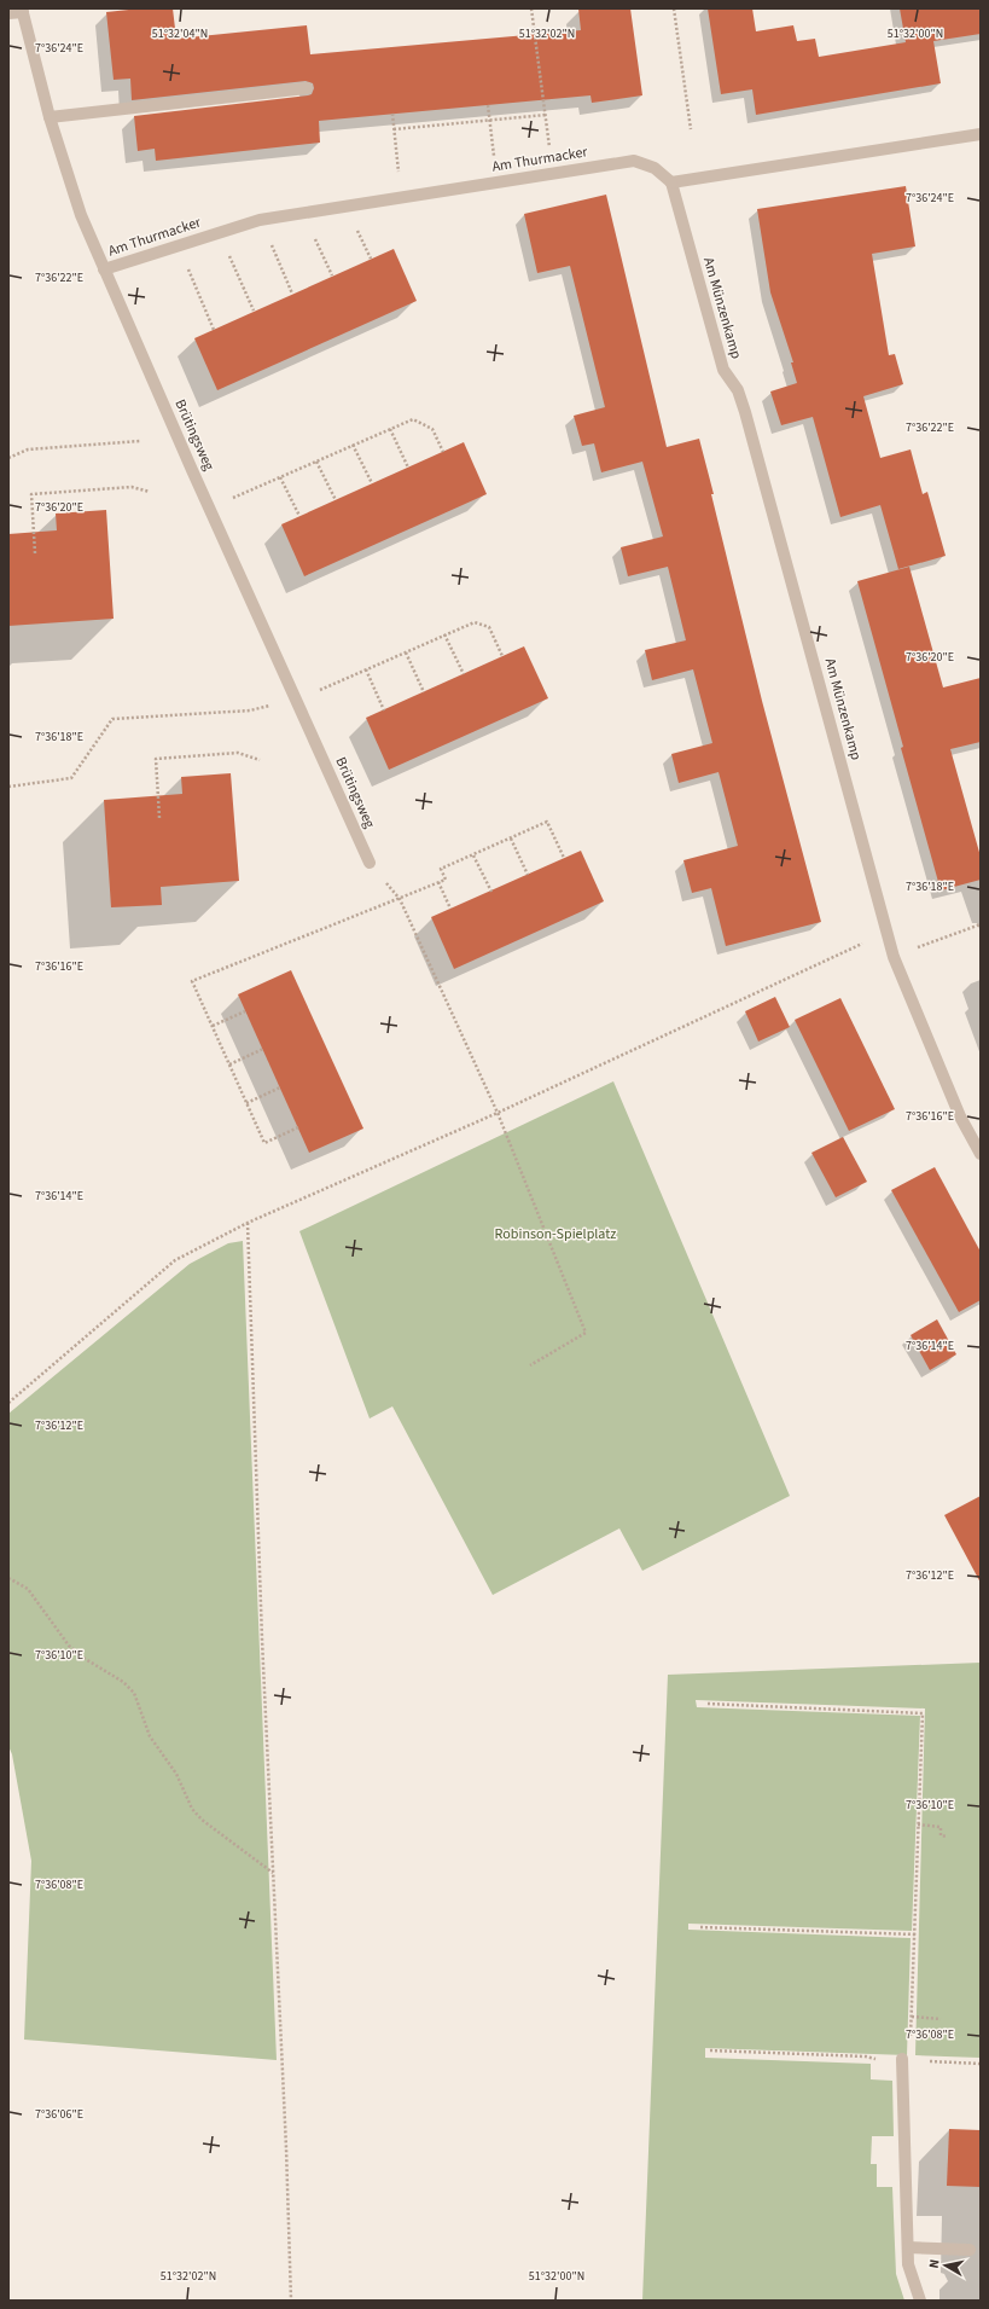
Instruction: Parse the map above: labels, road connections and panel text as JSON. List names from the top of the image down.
{
  "streets": {
    "street": ["Am Thurmacker", "Am Münzenkamp", "Brütingsweg"]
  },
  "crossings": [
    ["Am Thurmacker", "Am Münzenkamp"],
    ["Am Thurmacker", "Brütingsweg"]
  ],
  "parks": ["Robinson-Spielplatz"],
  "north": "left",
  "coordinates": [
    "51°32'04\"N",
    "51°32'02\"N",
    "51°32'00\"N",
    "7°36'24\"E",
    "7°36'22\"E",
    "7°36'20\"E",
    "7°36'18\"E",
    "7°36'16\"E",
    "7°36'14\"E",
    "7°36'12\"E",
    "7°36'10\"E",
    "7°36'08\"E",
    "7°36'06\"E"
  ]
}
